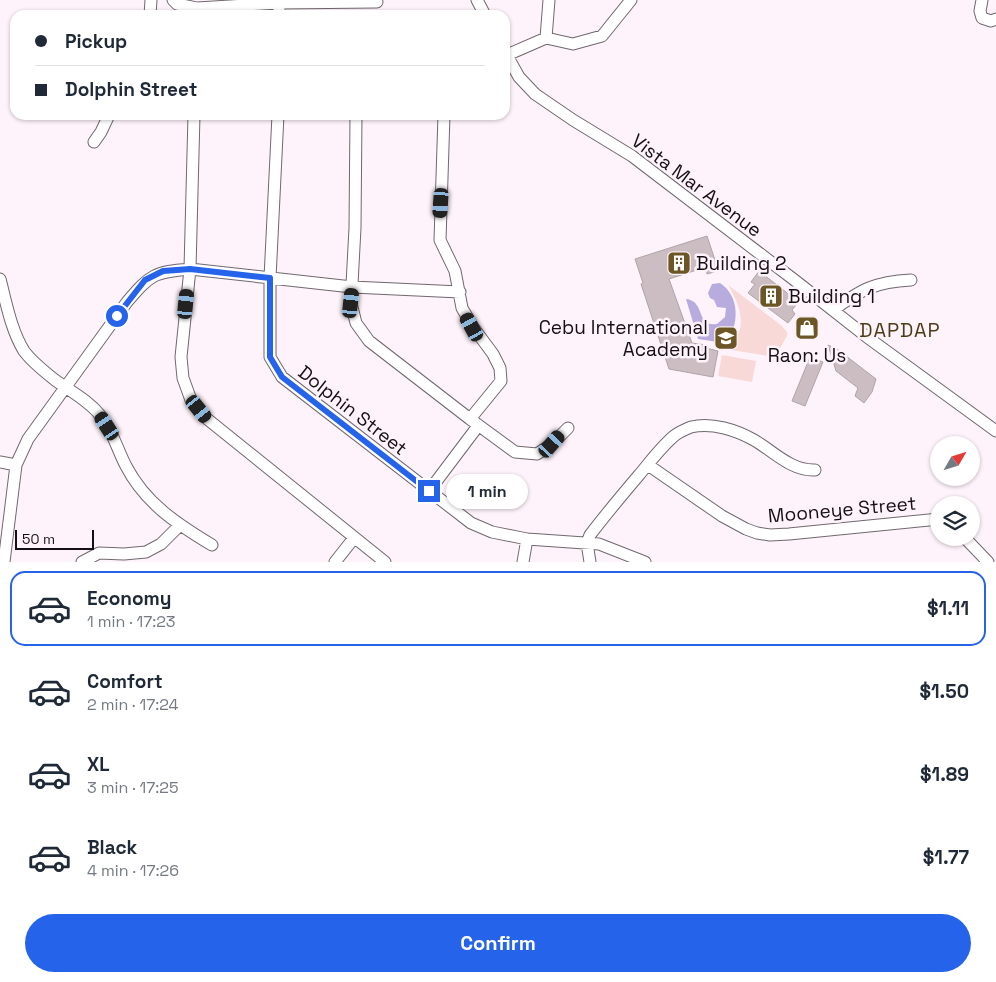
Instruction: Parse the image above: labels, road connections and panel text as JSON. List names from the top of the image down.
{
  "streets": {
    "street": ["Vista Mar Avenue", "Dolphin Street", "Mooneye Street"]
  },
  "districts": ["DAPDAP"],
  "places": {
    "building": ["Building 2", "Building 1"],
    "shop": ["Raon: Us"],
    "school or university": ["Cebu International Academy"]
  },
  "scale_bar": "50 m",
  "north": "top right",
  "page": {
    "banner": ["Pickup", "Dolphin Street"],
    "bubble": "1 min",
    "scale": "50 m",
    "list": [
      {
        "name": "Economy",
        "note": "1 min · 17:23",
        "value": "$1.11"
      },
      {
        "name": "Comfort",
        "note": "2 min · 17:24",
        "value": "$1.50"
      },
      {
        "name": "XL",
        "note": "3 min · 17:25",
        "value": "$1.89"
      },
      {
        "name": "Black",
        "note": "4 min · 17:26",
        "value": "$1.77"
      }
    ],
    "buttons": "Confirm"
  }
}
